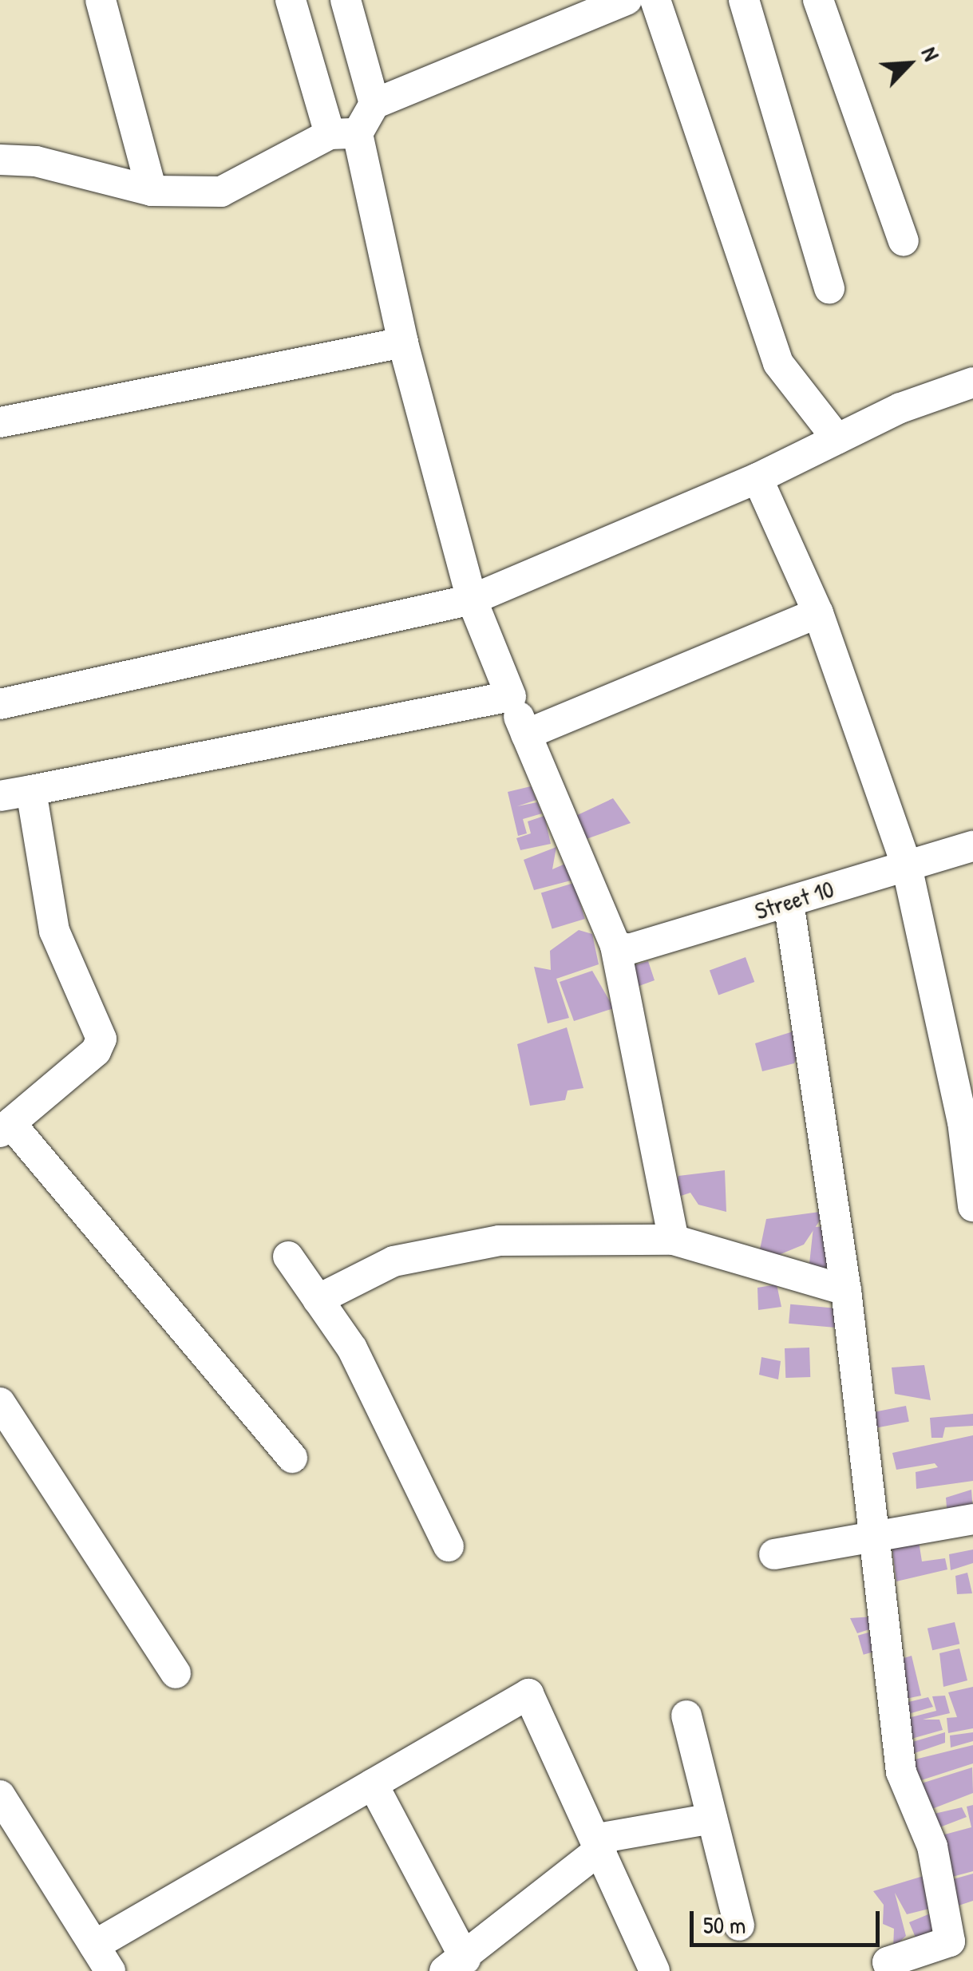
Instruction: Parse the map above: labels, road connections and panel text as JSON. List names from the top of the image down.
{
  "streets": {
    "street": ["Street 10"]
  },
  "scale_bar": "50 m",
  "north": "top right"
}
